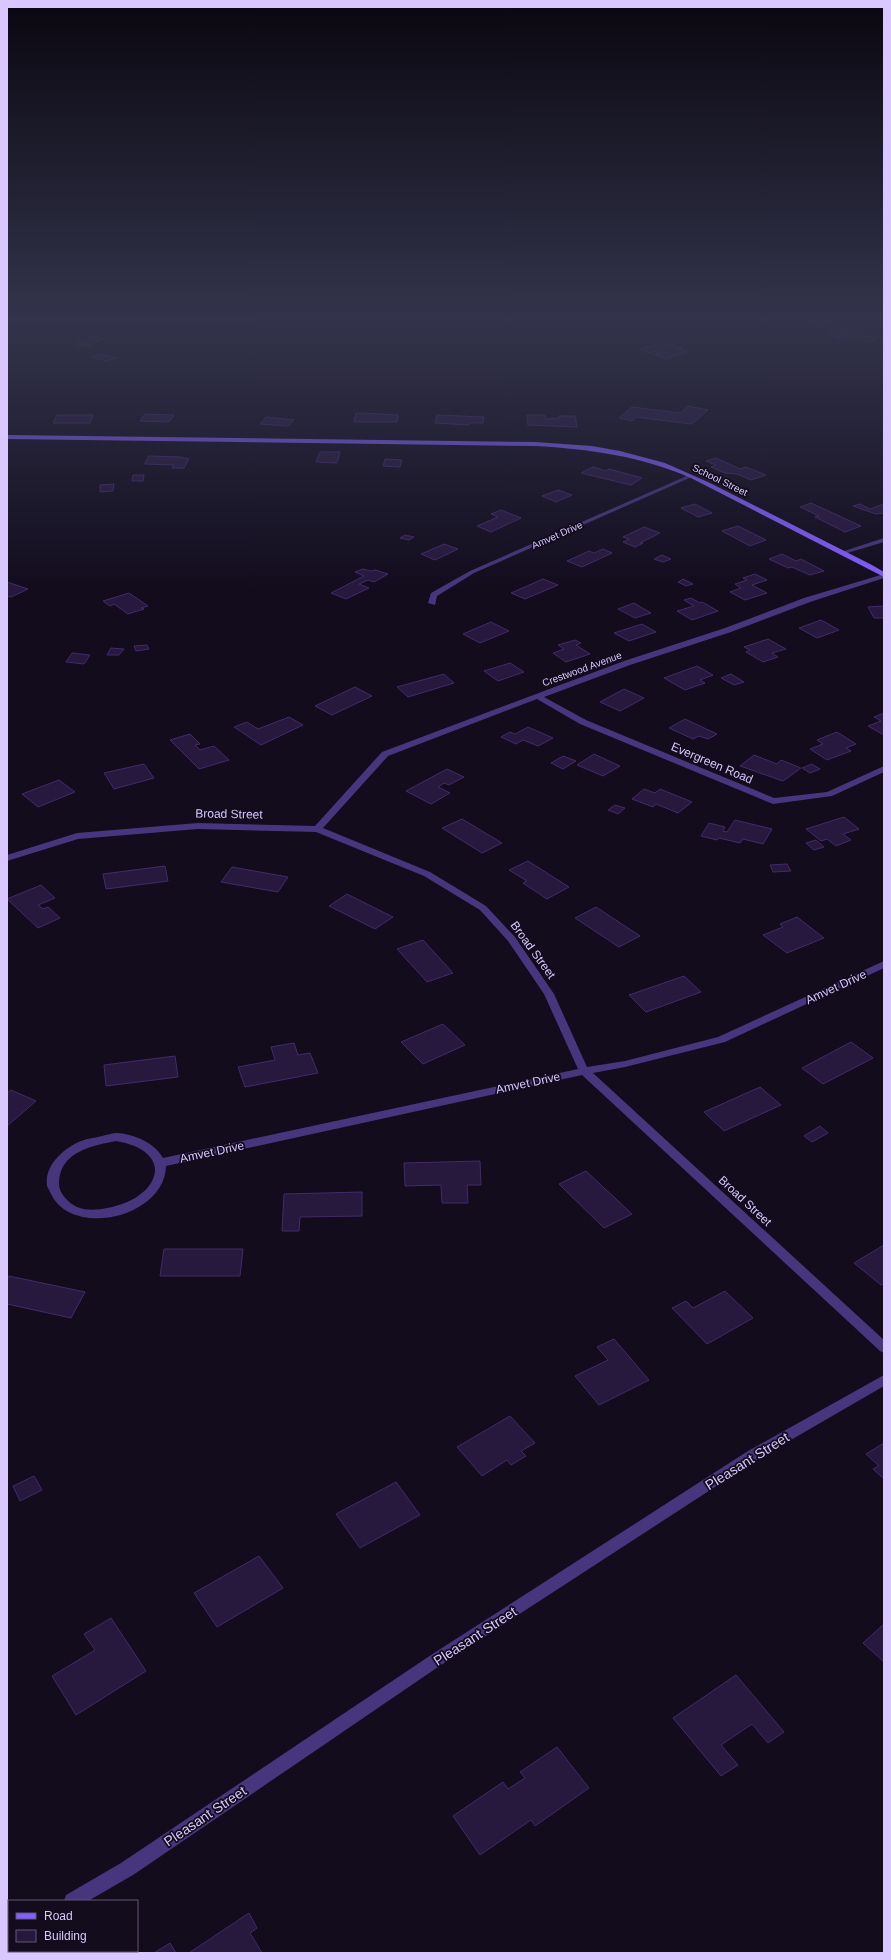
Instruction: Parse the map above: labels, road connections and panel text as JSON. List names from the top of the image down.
{
  "streets": {
    "street": [
      "School Street",
      "Amvet Drive",
      "Crestwood Avenue",
      "Evergreen Road",
      "Broad Street",
      "Pleasant Street"
    ]
  },
  "crossings": [
    ["School Street", "Amvet Drive"],
    ["School Street", "Crestwood Avenue"],
    ["Amvet Drive", "Broad Street"],
    ["Crestwood Avenue", "Evergreen Road"],
    ["Crestwood Avenue", "Broad Street"]
  ],
  "legend": ["Road", "Building"]
}
